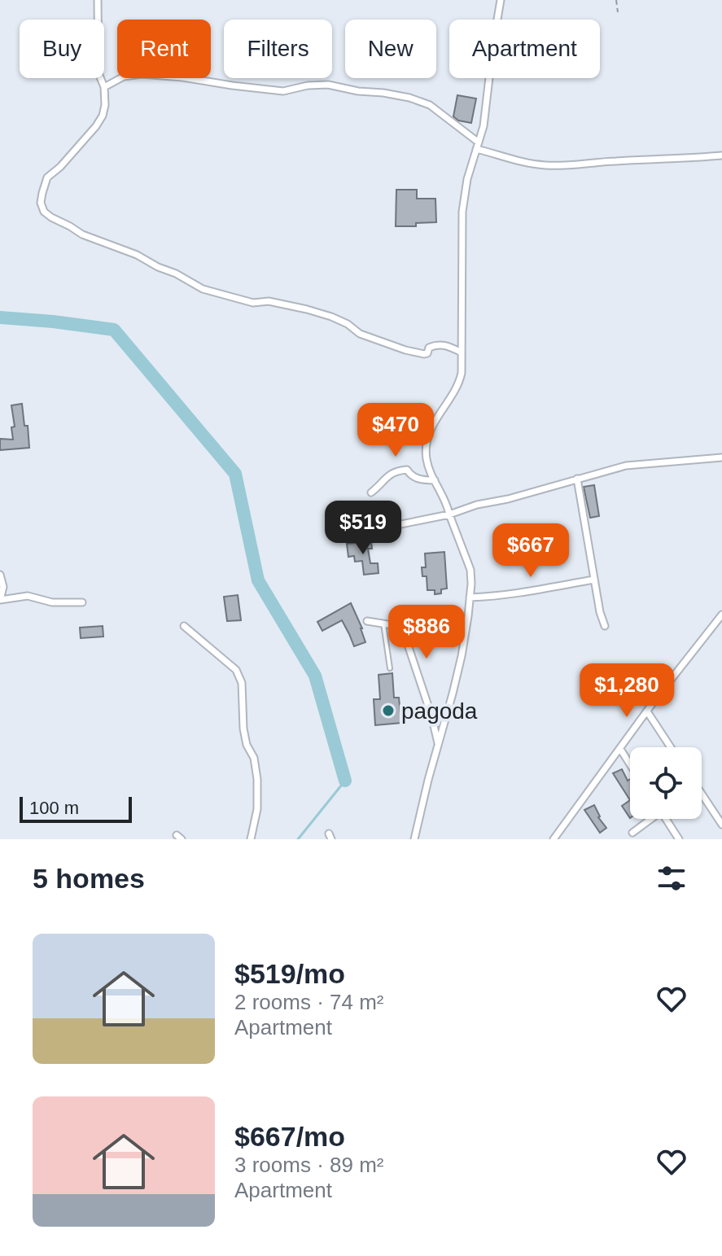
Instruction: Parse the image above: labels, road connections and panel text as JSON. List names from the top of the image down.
{
  "places": ["pagoda"],
  "scale_bar": "100 m",
  "page": {
    "chip": [
      "Buy",
      "Rent",
      "Filters",
      "New",
      "Apartment"
    ],
    "price": [
      "$470",
      "$519",
      "$667",
      "$886",
      "$1,280"
    ],
    "scale": "100 m",
    "heading": "5 homes",
    "list": [
      {
        "name": "$519/mo",
        "note": "2 rooms · 74 m² · Apartment"
      },
      {
        "name": "$667/mo",
        "note": "3 rooms · 89 m² · Apartment"
      }
    ]
  }
}
